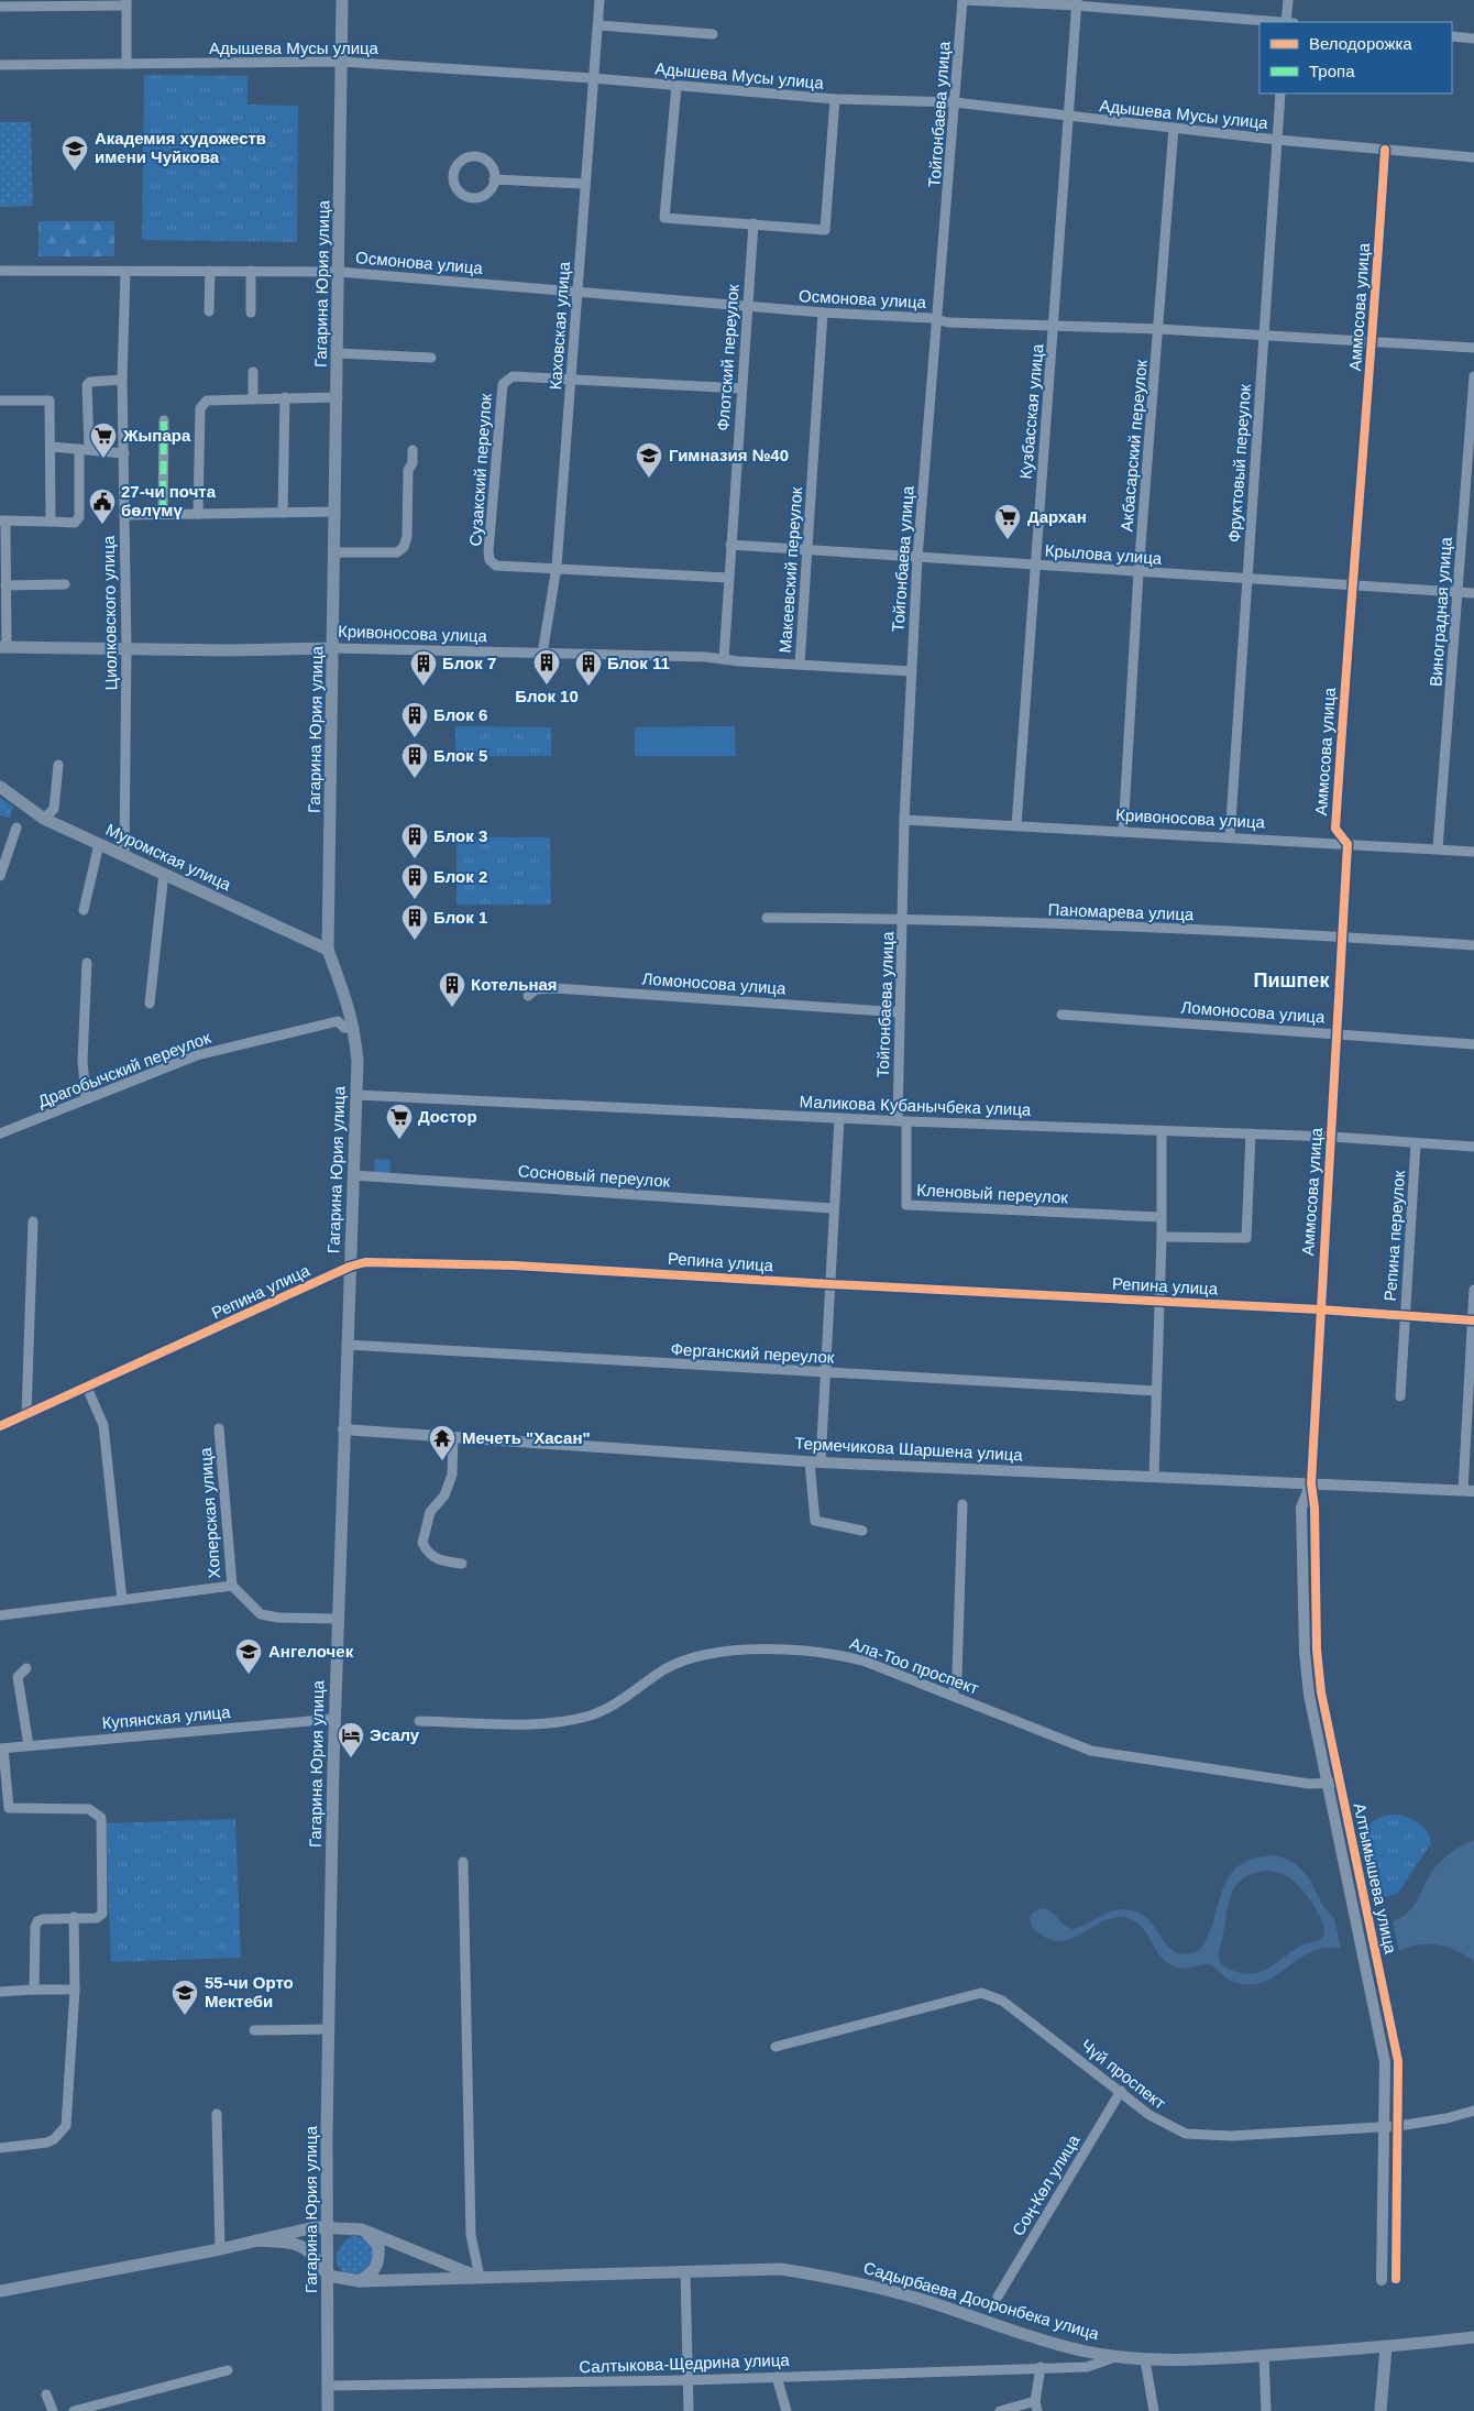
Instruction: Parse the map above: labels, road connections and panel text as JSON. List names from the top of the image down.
{
  "streets": {
    "main road": [
      "Гагарина Юрия улица",
      "Кривоносова улица",
      "Муромская улица",
      "Садырбаева Дооронбека улица"
    ],
    "street": [
      "Адышева Мусы улица",
      "Тойгонбаева улица",
      "Осмонова улица",
      "Аммосова улица",
      "Каховская улица",
      "Флотский переулок",
      "Кузбасская улица",
      "Акбасарский переулок",
      "Фруктовый переулок",
      "Сузакский переулок",
      "Крылова улица",
      "Макеевский переулок",
      "Виноградная улица",
      "Циолковского улица",
      "Паномарева улица",
      "Ломоносова улица",
      "Драгобычский переулок",
      "Маликова Кубанычбека улица",
      "Сосновый переулок",
      "Кленовый переулок",
      "Репина переулок",
      "Репина улица",
      "Ферганский переулок",
      "Термечикова Шаршена улица",
      "Хоперская улица",
      "Ала-Тоо проспект",
      "Купянская улица",
      "Алтымышева улица",
      "Чүй проспект",
      "Соң-Көл улица",
      "Салтыкова-Щедрина улица"
    ]
  },
  "crossings": [
    ["Адышева Мусы улица", "Тойгонбаева улица"],
    ["Адышева Мусы улица", "Гагарина Юрия улица"],
    ["Адышева Мусы улица", "Аммосова улица"],
    ["Адышева Мусы улица", "Каховская улица"],
    ["Адышева Мусы улица", "Кузбасская улица"],
    ["Адышева Мусы улица", "Акбасарский переулок"],
    ["Адышева Мусы улица", "Фруктовый переулок"],
    ["Тойгонбаева улица", "Осмонова улица"],
    ["Тойгонбаева улица", "Крылова улица"],
    ["Тойгонбаева улица", "Кривоносова улица"],
    ["Тойгонбаева улица", "Паномарева улица"],
    ["Тойгонбаева улица", "Ломоносова улица"],
    ["Тойгонбаева улица", "Маликова Кубанычбека улица"],
    ["Тойгонбаева улица", "Кленовый переулок"],
    ["Осмонова улица", "Гагарина Юрия улица"],
    ["Осмонова улица", "Аммосова улица"],
    ["Осмонова улица", "Каховская улица"],
    ["Осмонова улица", "Флотский переулок"],
    ["Осмонова улица", "Кузбасская улица"],
    ["Осмонова улица", "Акбасарский переулок"],
    ["Осмонова улица", "Фруктовый переулок"],
    ["Осмонова улица", "Макеевский переулок"],
    ["Осмонова улица", "Циолковского улица"],
    ["Гагарина Юрия улица", "Кривоносова улица"],
    ["Гагарина Юрия улица", "Муромская улица"],
    ["Гагарина Юрия улица", "Драгобычский переулок"],
    ["Гагарина Юрия улица", "Маликова Кубанычбека улица"],
    ["Гагарина Юрия улица", "Сосновый переулок"],
    ["Гагарина Юрия улица", "Репина улица"],
    ["Гагарина Юрия улица", "Ферганский переулок"],
    ["Гагарина Юрия улица", "Термечикова Шаршена улица"],
    ["Гагарина Юрия улица", "Купянская улица"],
    ["Гагарина Юрия улица", "Садырбаева Дооронбека улица"],
    ["Гагарина Юрия улица", "Салтыкова-Щедрина улица"],
    ["Аммосова улица", "Крылова улица"],
    ["Аммосова улица", "Кривоносова улица"],
    ["Аммосова улица", "Паномарева улица"],
    ["Аммосова улица", "Ломоносова улица"],
    ["Аммосова улица", "Маликова Кубанычбека улица"],
    ["Аммосова улица", "Репина улица"],
    ["Аммосова улица", "Термечикова Шаршена улица"],
    ["Аммосова улица", "Алтымышева улица"],
    ["Каховская улица", "Сузакский переулок"],
    ["Каховская улица", "Кривоносова улица"],
    ["Флотский переулок", "Сузакский переулок"],
    ["Флотский переулок", "Крылова улица"],
    ["Флотский переулок", "Кривоносова улица"],
    ["Кузбасская улица", "Крылова улица"],
    ["Кузбасская улица", "Кривоносова улица"],
    ["Акбасарский переулок", "Крылова улица"],
    ["Акбасарский переулок", "Кривоносова улица"],
    ["Фруктовый переулок", "Крылова улица"],
    ["Фруктовый переулок", "Кривоносова улица"],
    ["Крылова улица", "Макеевский переулок"],
    ["Крылова улица", "Виноградная улица"],
    ["Макеевский переулок", "Кривоносова улица"],
    ["Виноградная улица", "Кривоносова улица"],
    ["Циолковского улица", "Кривоносова улица"],
    ["Циолковского улица", "Муромская улица"],
    ["Маликова Кубанычбека улица", "Кленовый переулок"],
    ["Маликова Кубанычбека улица", "Репина переулок"],
    ["Репина переулок", "Репина улица"],
    ["Термечикова Шаршена улица", "Алтымышева улица"],
    ["Ала-Тоо проспект", "Алтымышева улица"],
    ["Алтымышева улица", "Чүй проспект"],
    ["Чүй проспект", "Соң-Көл улица"],
    ["Садырбаева Дооронбека улица", "Салтыкова-Щедрина улица"]
  ],
  "districts": ["Пишпек"],
  "places": {
    "school or university": [
      "Академия художеств имени Чуйкова",
      "Гимназия №40",
      "Ангелочек",
      "55-чи Орто Мектеби"
    ],
    "supermarket": ["Жыпара", "Дархан", "Достор"],
    "public building": ["27-чи почта бөлүмү"],
    "building": [
      "Блок 10",
      "Блок 7",
      "Блок 11",
      "Блок 6",
      "Блок 5",
      "Блок 3",
      "Блок 2",
      "Блок 1",
      "Котельная"
    ],
    "temple": ["Мечеть \"Хасан\""],
    "hotel": ["Эсалу"]
  },
  "legend": ["Велодорожка", "Тропа"]
}
